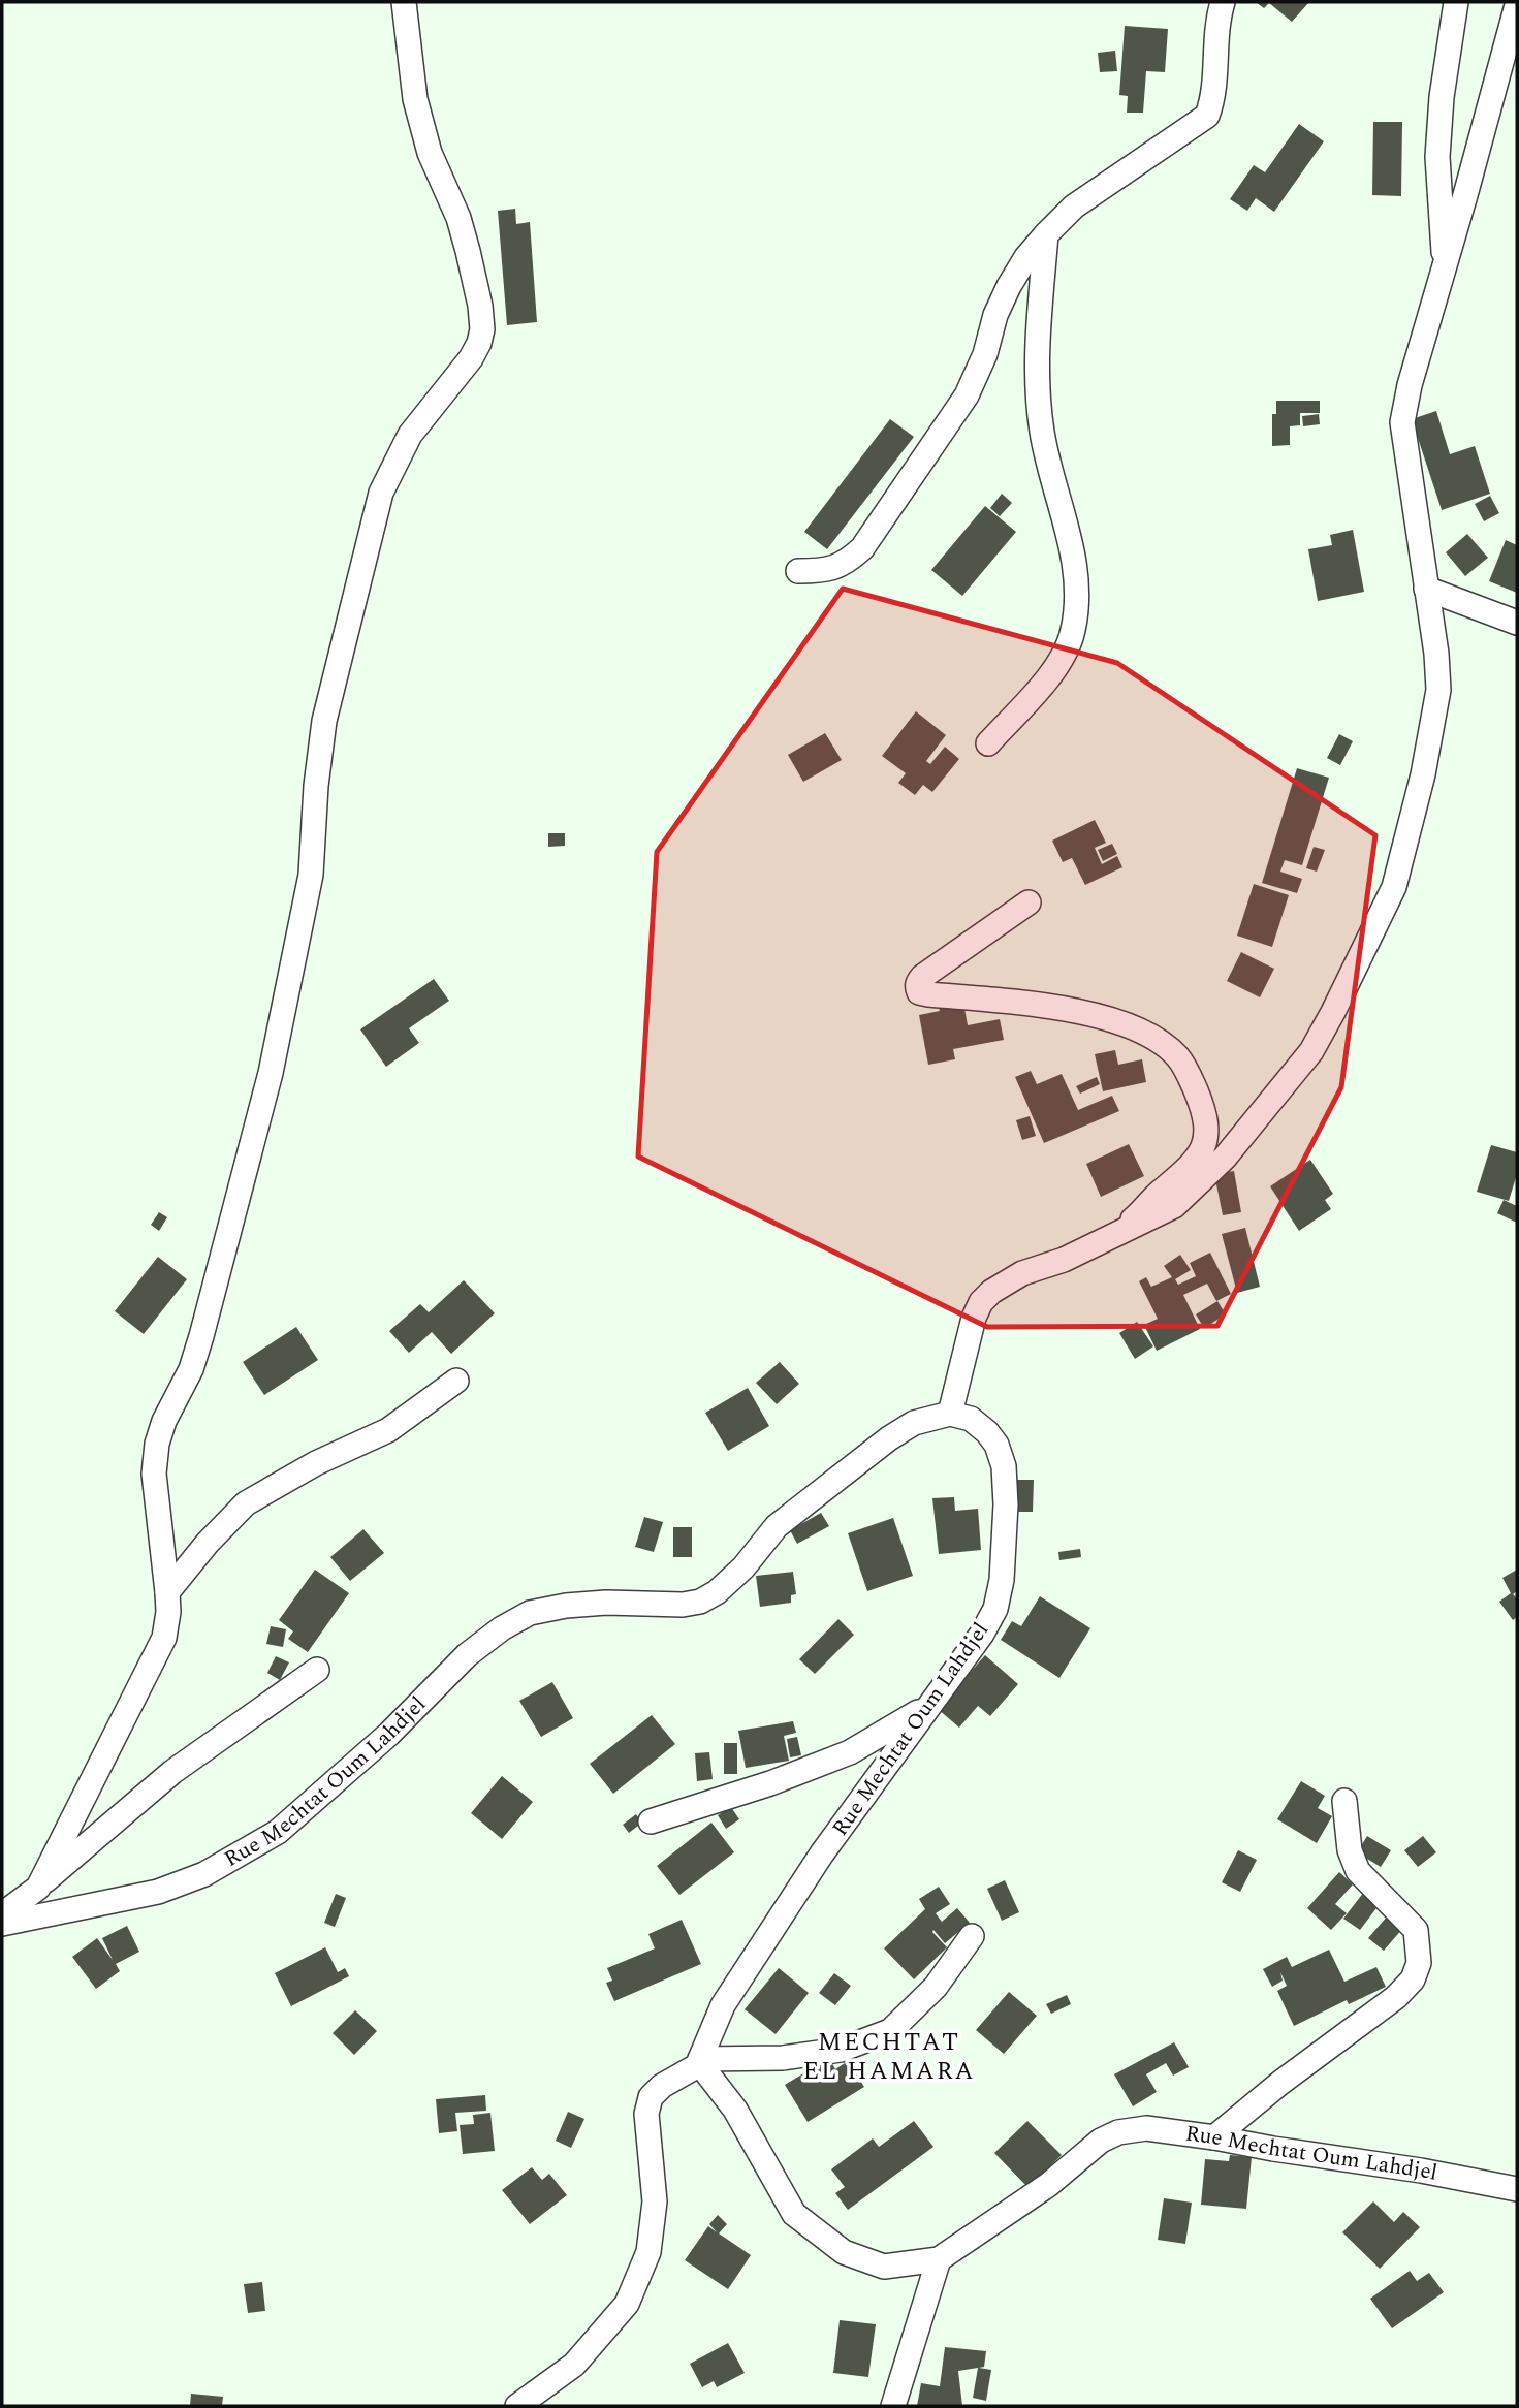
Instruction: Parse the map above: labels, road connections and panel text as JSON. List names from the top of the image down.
{
  "streets": {
    "street": ["Rue Mechtat Oum Lahdjel"]
  },
  "districts": ["MECHTAT EL HAMARA"]
}
